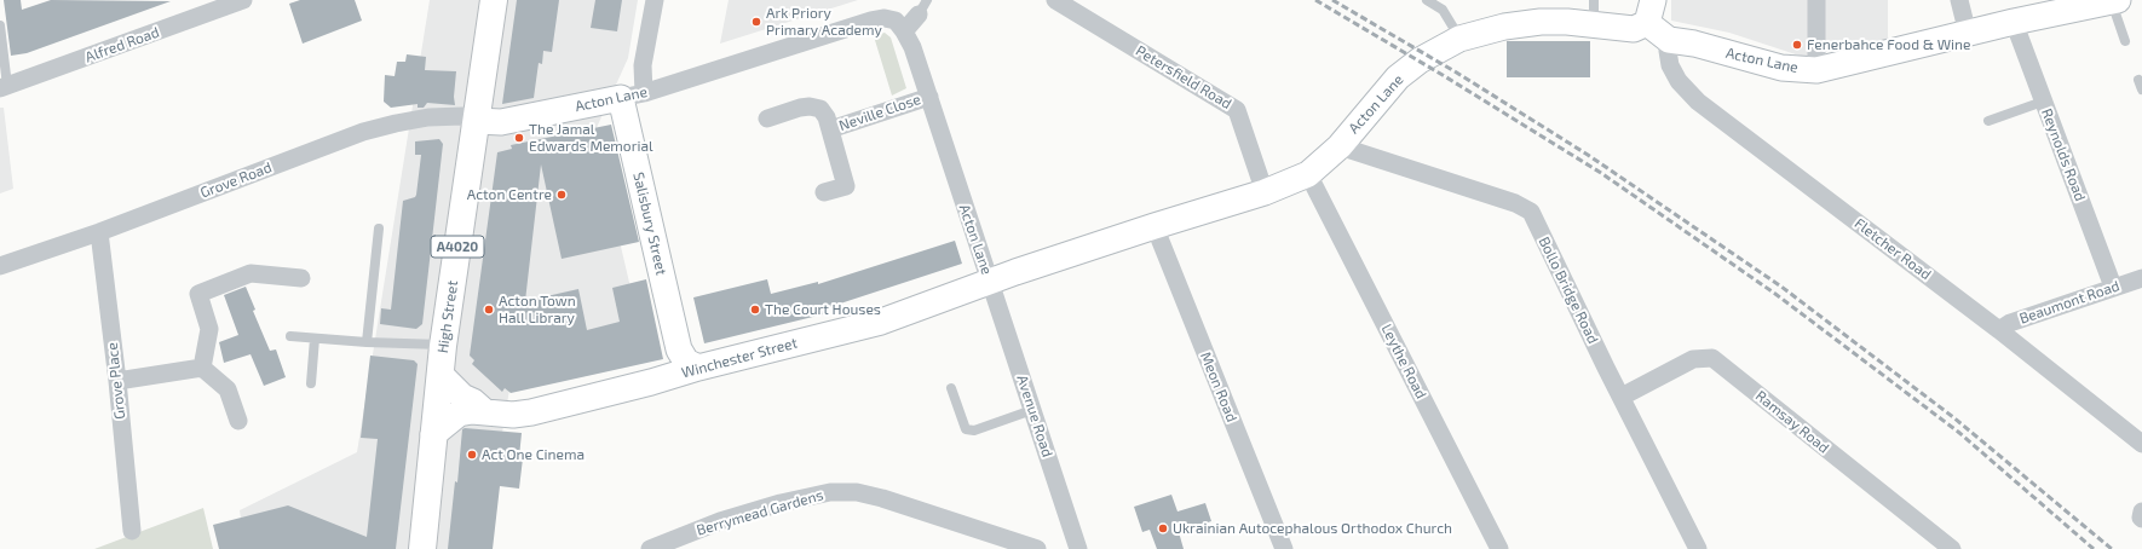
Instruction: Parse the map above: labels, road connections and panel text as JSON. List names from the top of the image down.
{
  "streets": {
    "main road": [
      "Acton Lane",
      "Salisbury Street",
      "A4020",
      "High Street",
      "Winchester Street"
    ],
    "street": [
      "Alfred Road",
      "Petersfield Road",
      "Neville Close",
      "Reynolds Road",
      "Grove Road",
      "Fletcher Road",
      "Bollo Bridge Road",
      "Beaumont Road",
      "Leythe Road",
      "Grove Place",
      "Meon Road",
      "Avenue Road",
      "Ramsay Road",
      "Berrymead Gardens"
    ]
  },
  "crossings": [
    ["Acton Lane", "Petersfield Road"],
    ["Acton Lane", "Neville Close"],
    ["Acton Lane", "Reynolds Road"],
    ["Acton Lane", "Grove Road"],
    ["Acton Lane", "Salisbury Street"],
    ["Acton Lane", "Fletcher Road"],
    ["Acton Lane", "Bollo Bridge Road"],
    ["Acton Lane", "High Street"],
    ["Acton Lane", "Winchester Street"],
    ["Acton Lane", "Leythe Road"],
    ["Acton Lane", "Meon Road"],
    ["Acton Lane", "Avenue Road"],
    ["Reynolds Road", "Beaumont Road"],
    ["Grove Road", "High Street"],
    ["Grove Road", "Grove Place"],
    ["Salisbury Street", "Winchester Street"],
    ["Fletcher Road", "Beaumont Road"],
    ["Bollo Bridge Road", "Ramsay Road"],
    ["High Street", "Winchester Street"],
    ["Winchester Street", "Avenue Road"]
  ],
  "places": [
    "Ark Priory Primary Academy",
    "Fenerbahce Food & Wine",
    "The Jamal Edwards Memorial",
    "Acton Centre",
    "Acton Town Hall Library",
    "The Court Houses",
    "Act One Cinema",
    "Ukrainian Autocephalous Orthodox Church"
  ]
}
